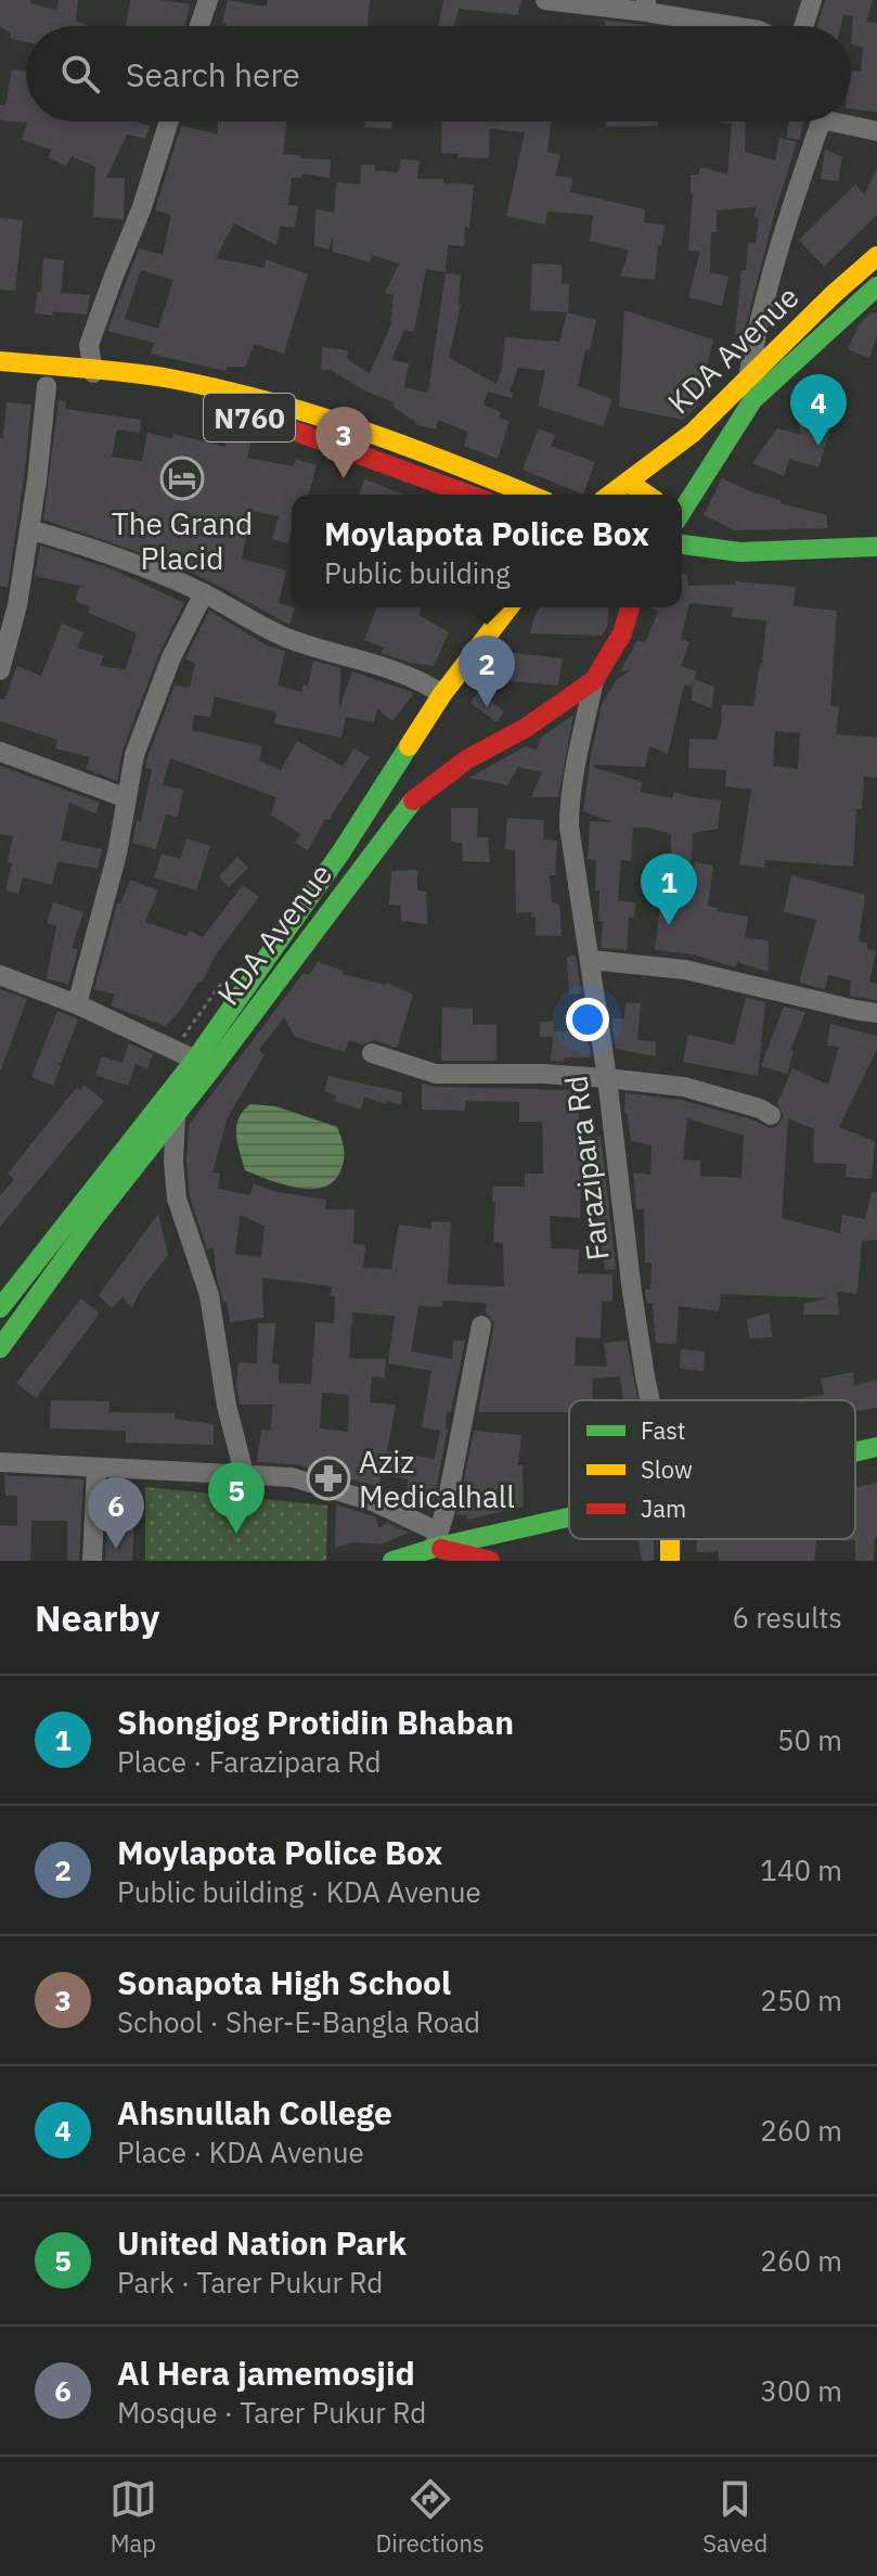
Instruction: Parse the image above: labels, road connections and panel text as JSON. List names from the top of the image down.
{
  "streets": {
    "main road": ["KDA Avenue", "N760"],
    "street": ["Farazipara Rd"]
  },
  "crossings": [
    ["KDA Avenue", "Farazipara Rd"]
  ],
  "places": {
    "hotel": ["The Grand Placid"],
    "pharmacy": ["Aziz Medicalhall"]
  },
  "legend": ["Fast", "Slow", "Jam"],
  "page": {
    "search": "Search here",
    "pins": [
      "4",
      "3",
      "2",
      "1",
      "5",
      "6"
    ],
    "popup": ["Moylapota Police Box", "Public building"],
    "heading": ["Nearby", "6 results"],
    "list": [
      {
        "mark": "1",
        "name": "Shongjog Protidin Bhaban",
        "note": "Place · Farazipara Rd",
        "value": "50 m"
      },
      {
        "mark": "2",
        "name": "Moylapota Police Box",
        "note": "Public building · KDA Avenue",
        "value": "140 m"
      },
      {
        "mark": "3",
        "name": "Sonapota High School",
        "note": "School · Sher-E-Bangla Road",
        "value": "250 m"
      },
      {
        "mark": "4",
        "name": "Ahsnullah College",
        "note": "Place · KDA Avenue",
        "value": "260 m"
      },
      {
        "mark": "5",
        "name": "United Nation Park",
        "note": "Park · Tarer Pukur Rd",
        "value": "260 m"
      },
      {
        "mark": "6",
        "name": "Al Hera jamemosjid",
        "note": "Mosque · Tarer Pukur Rd",
        "value": "300 m"
      }
    ],
    "nav": ["Map", "Directions", "Saved"]
  }
}
